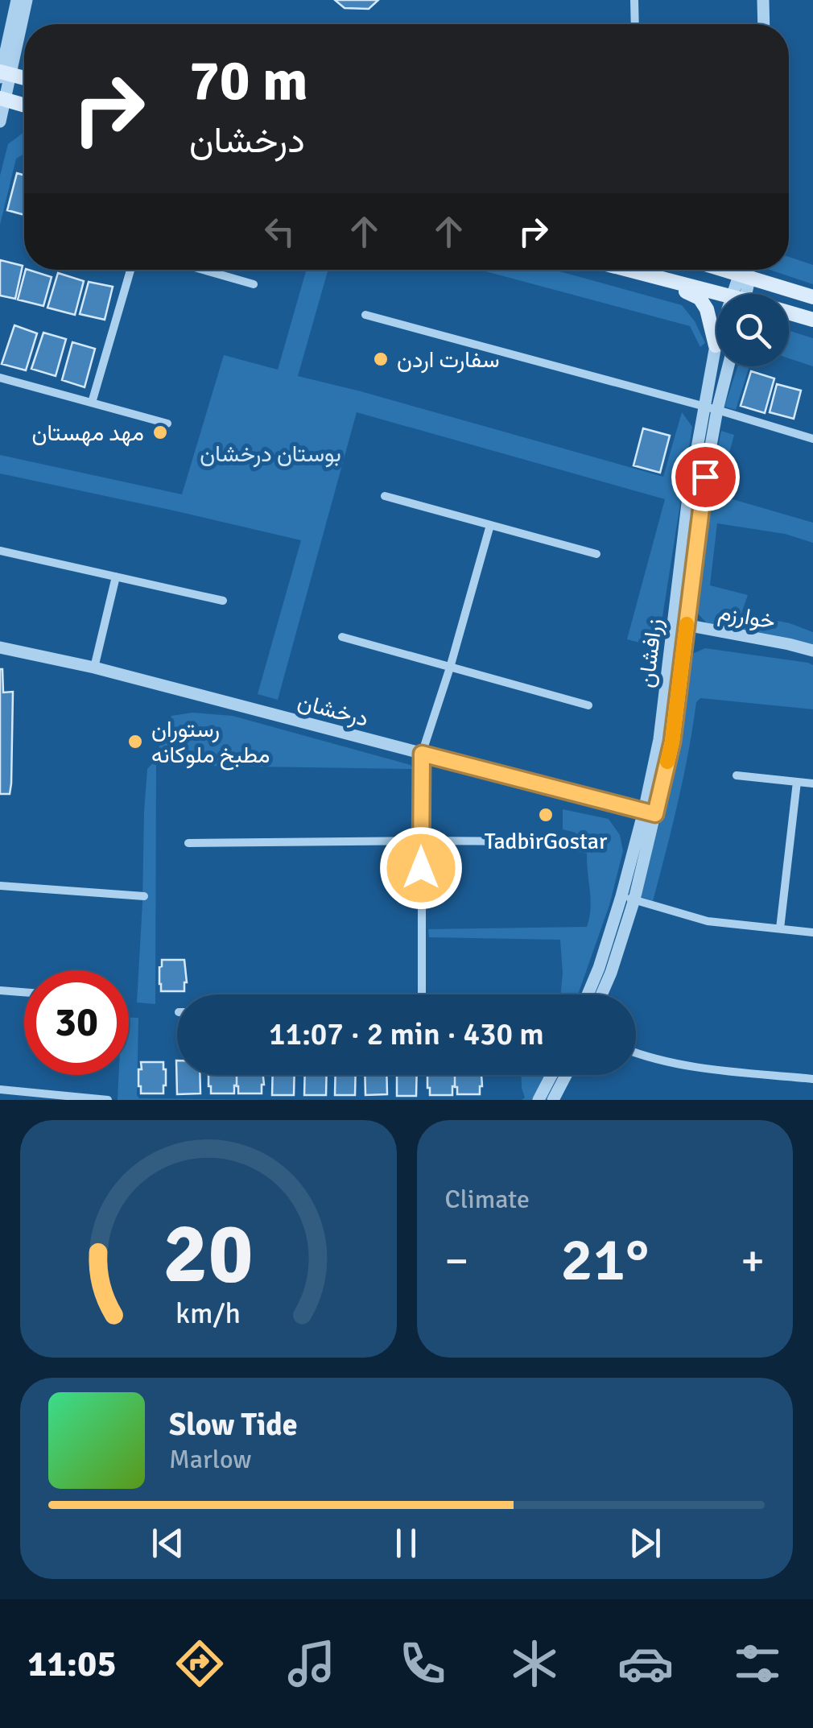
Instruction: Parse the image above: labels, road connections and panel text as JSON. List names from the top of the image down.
{
  "streets": {
    "street": ["خوارزم", "زرافشان", "درخشان"]
  },
  "crossings": [
    ["خوارزم", "زرافشان"],
    ["زرافشان", "درخشان"]
  ],
  "parks": ["بوستان درخشان"],
  "places": [
    "سفارت اردن",
    "مهد مهستان",
    "رستوران مطبخ ملوکانه",
    "TadbirGostar"
  ],
  "page": {
    "turn": ["70 m", "درخشان"],
    "limit": "30",
    "trip": "11:07 · 2 min · 430 m",
    "tile": "Climate",
    "heat": ["−", "21°", "+"],
    "song": ["Slow Tide", "Marlow"],
    "tabs": "11:05",
    "gauge": ["20", "km/h"]
  }
}
